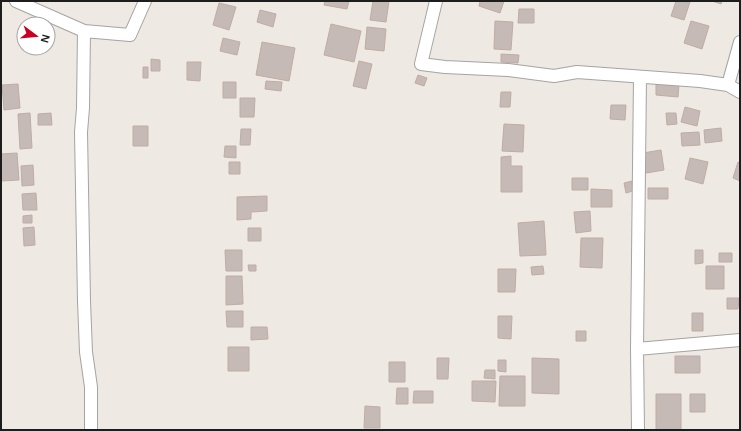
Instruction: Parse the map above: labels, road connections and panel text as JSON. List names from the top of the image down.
{
  "north": "right"
}
